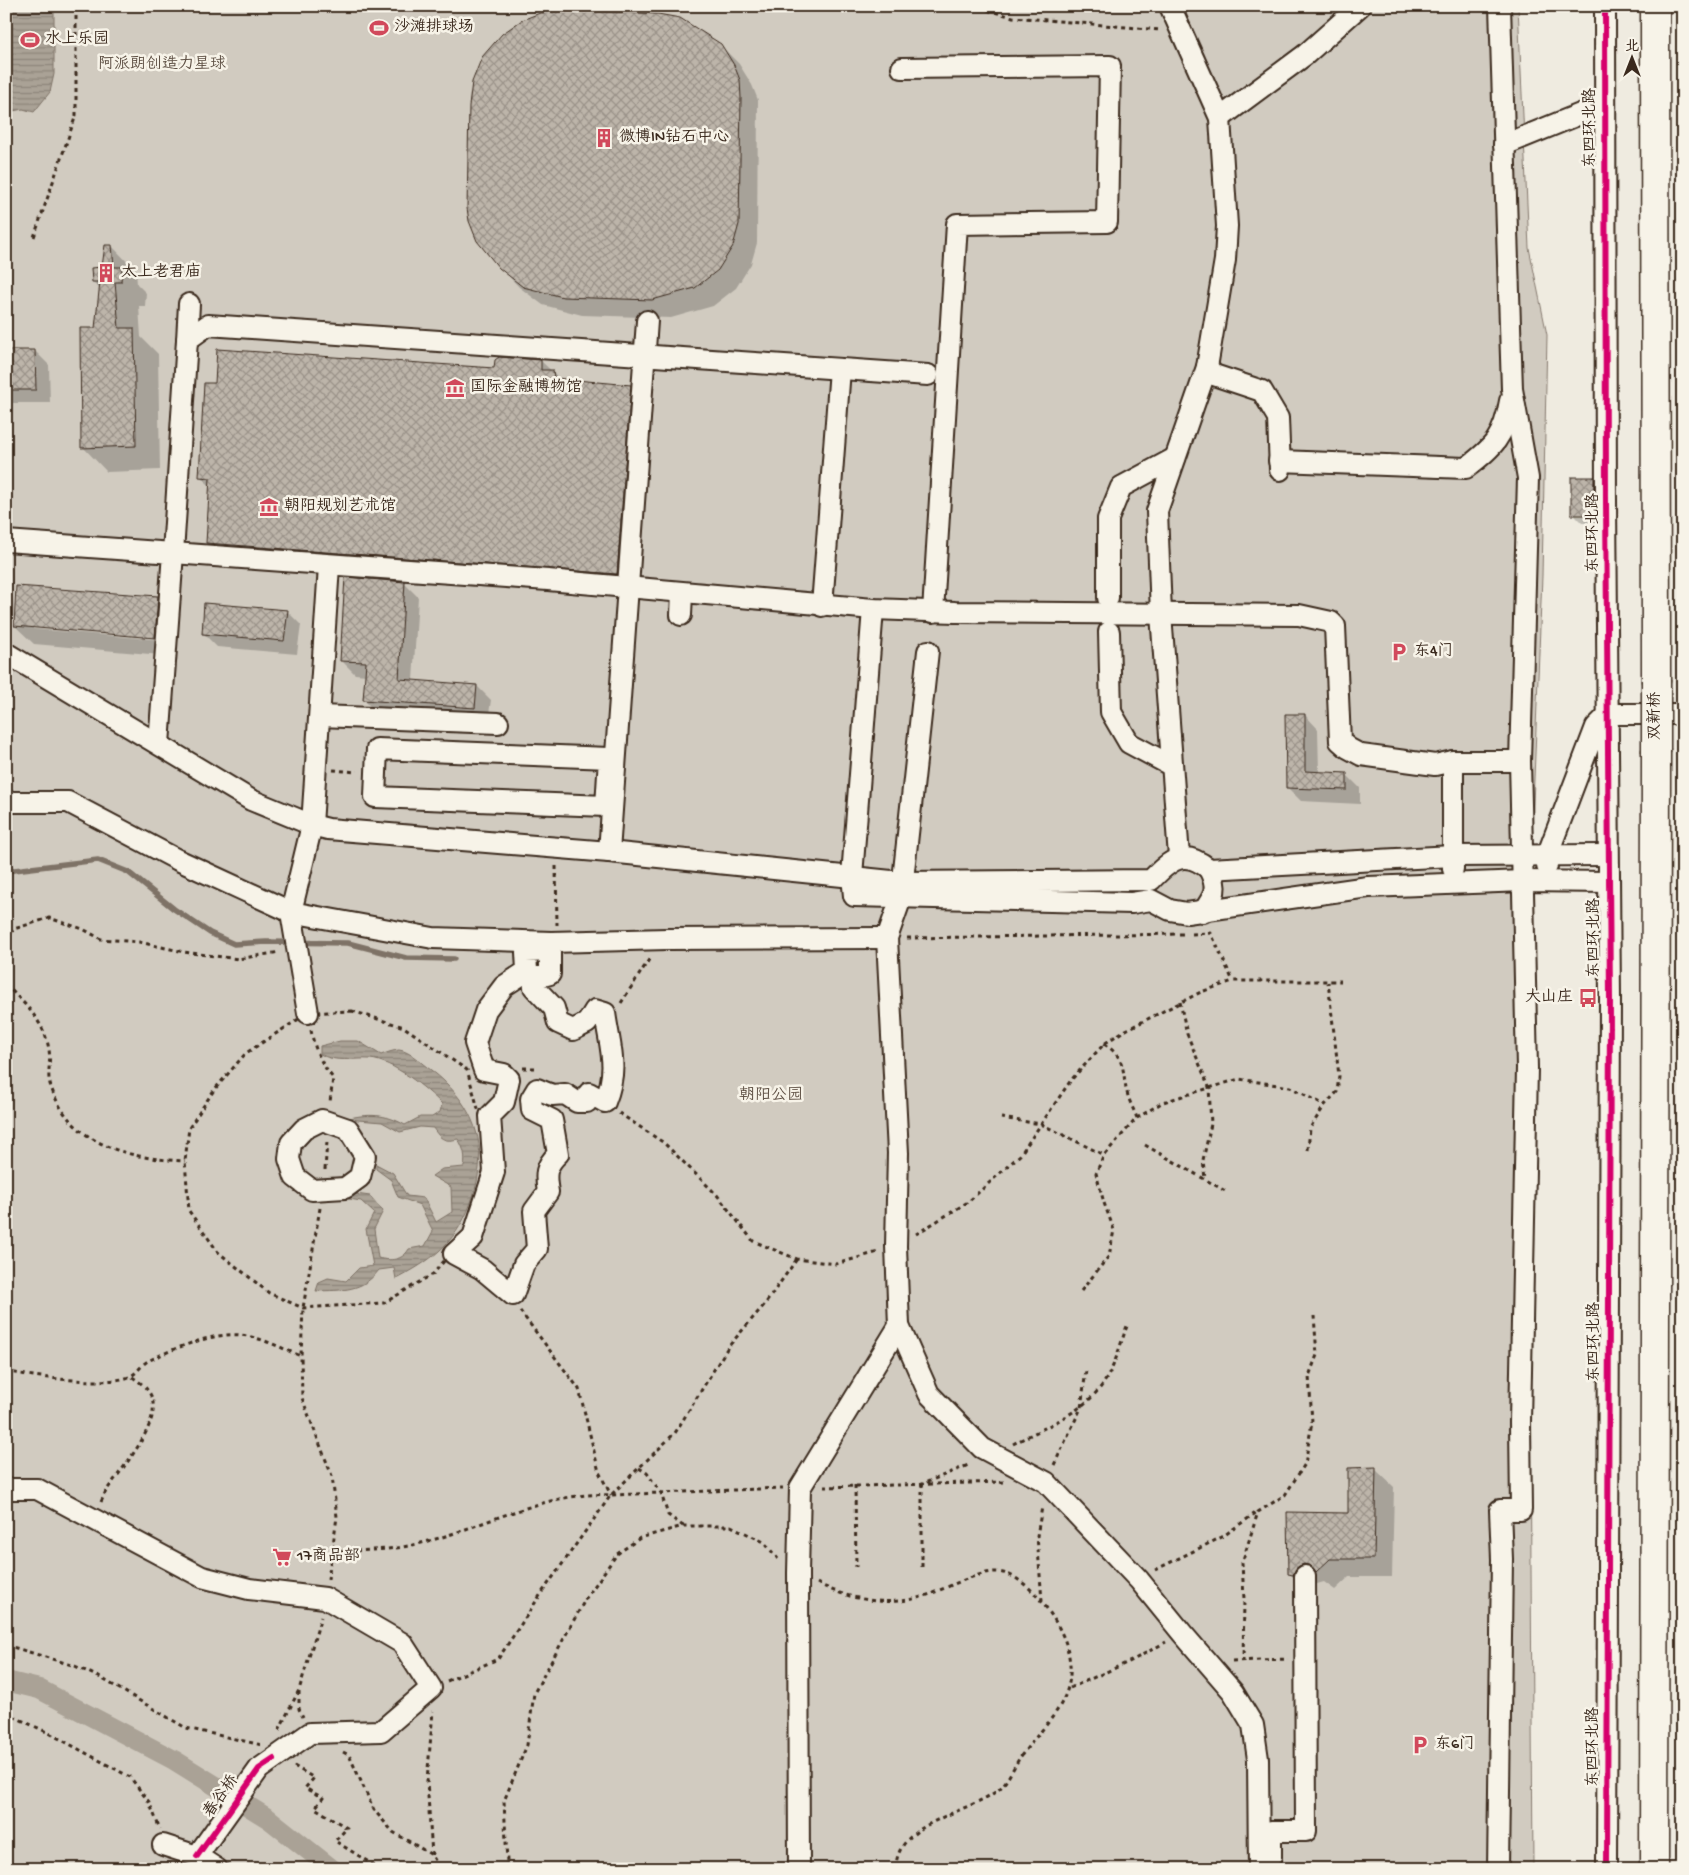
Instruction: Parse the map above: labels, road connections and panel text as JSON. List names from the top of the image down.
{
  "streets": {
    "highway": ["双新桥"],
    "street": ["东四环北路", "春谷桥"]
  },
  "parks": ["阿派朗创造力星球", "朝阳公园"],
  "places": {
    "sports": ["沙滩排球场", "水上乐园"],
    "building": ["微博IN钻石中心", "太上老君庙"],
    "museum": ["国际金融博物馆", "朝阳规划艺术馆"],
    "parking": ["东4门", "东6门"],
    "bus stop": ["大山庄"],
    "supermarket": ["17商品部"]
  },
  "north": "top"
}
